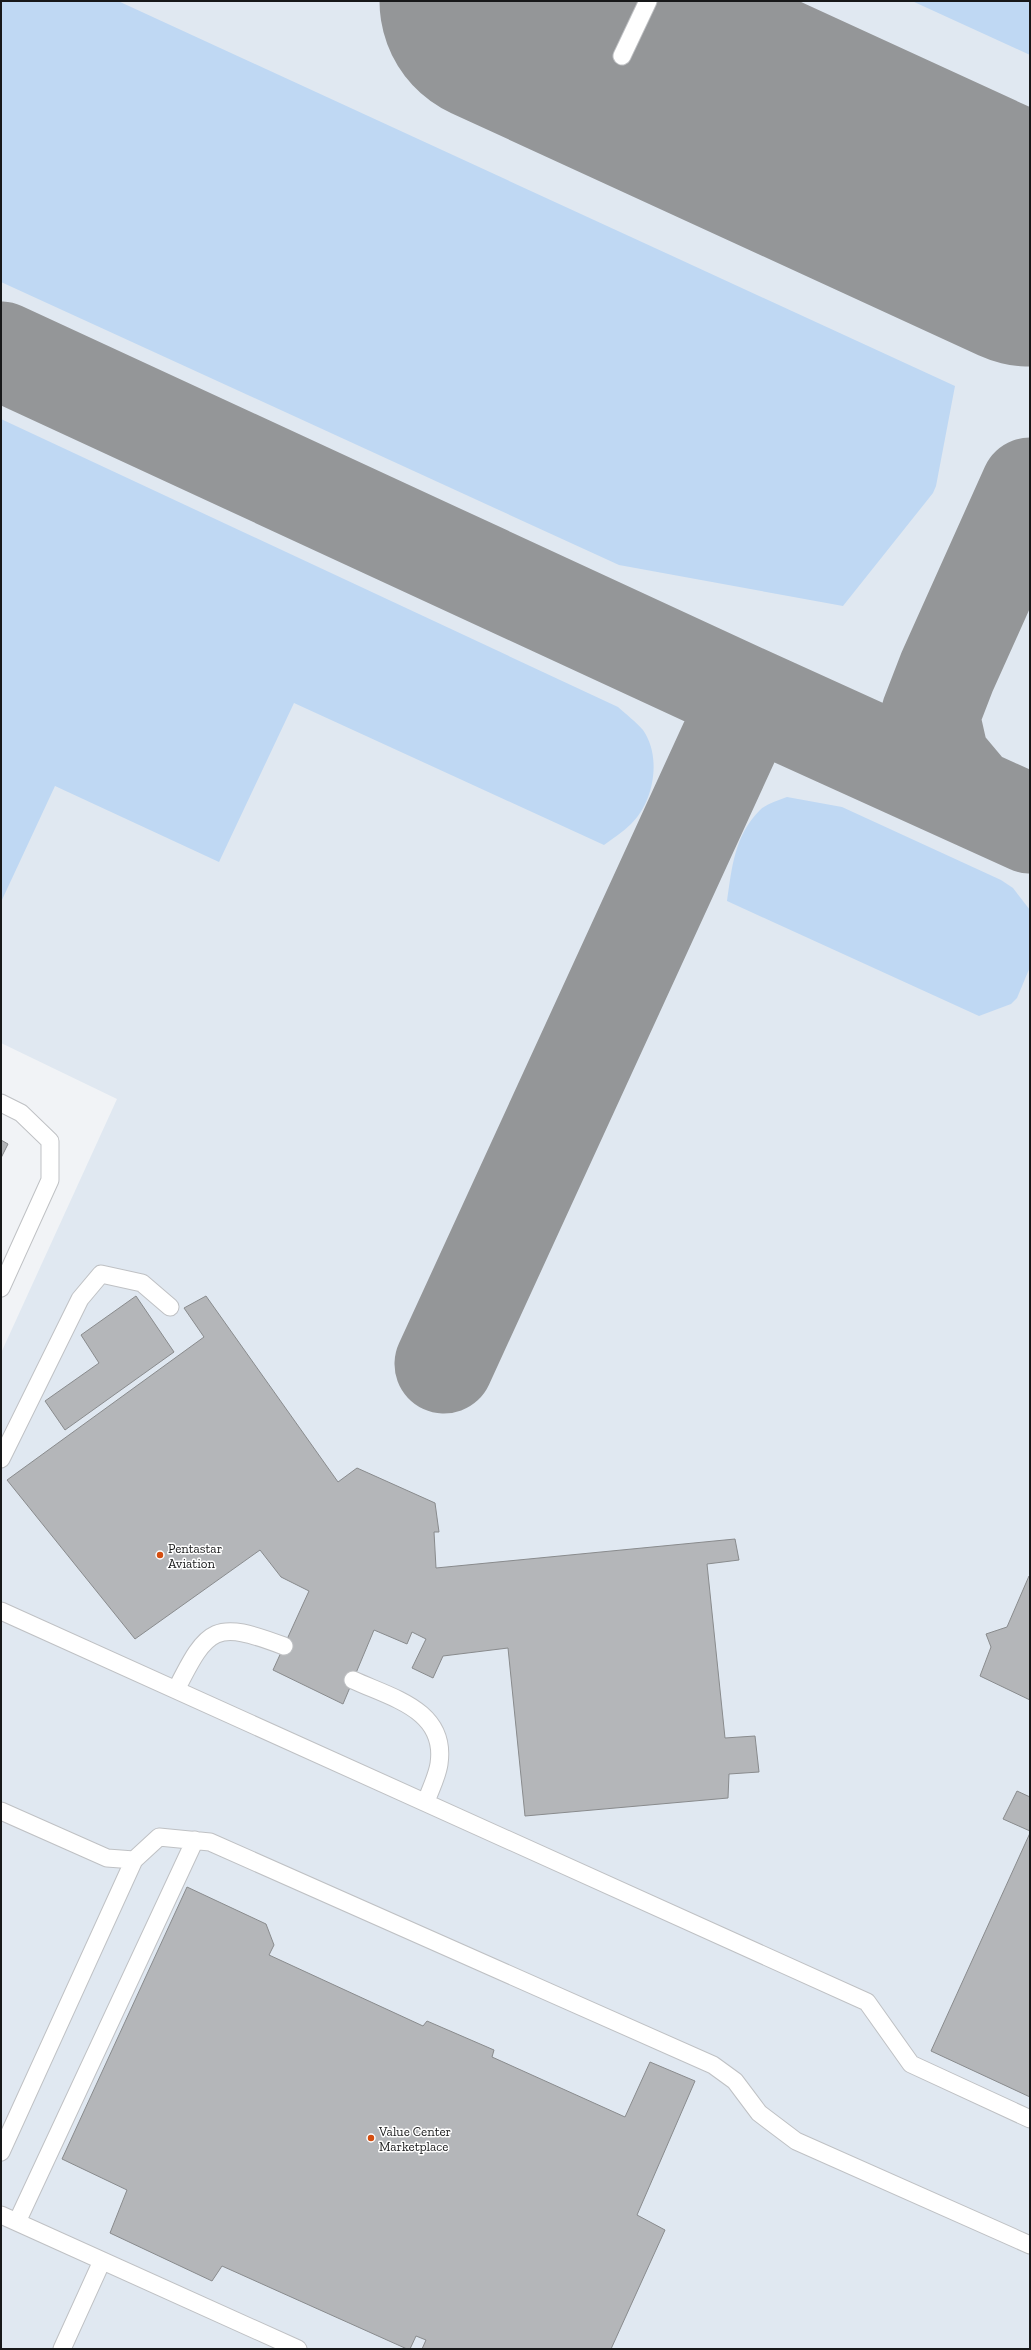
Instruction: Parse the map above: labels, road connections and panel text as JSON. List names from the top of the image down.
{
  "places": ["Pentastar Aviation", "Value Center Marketplace"]
}
